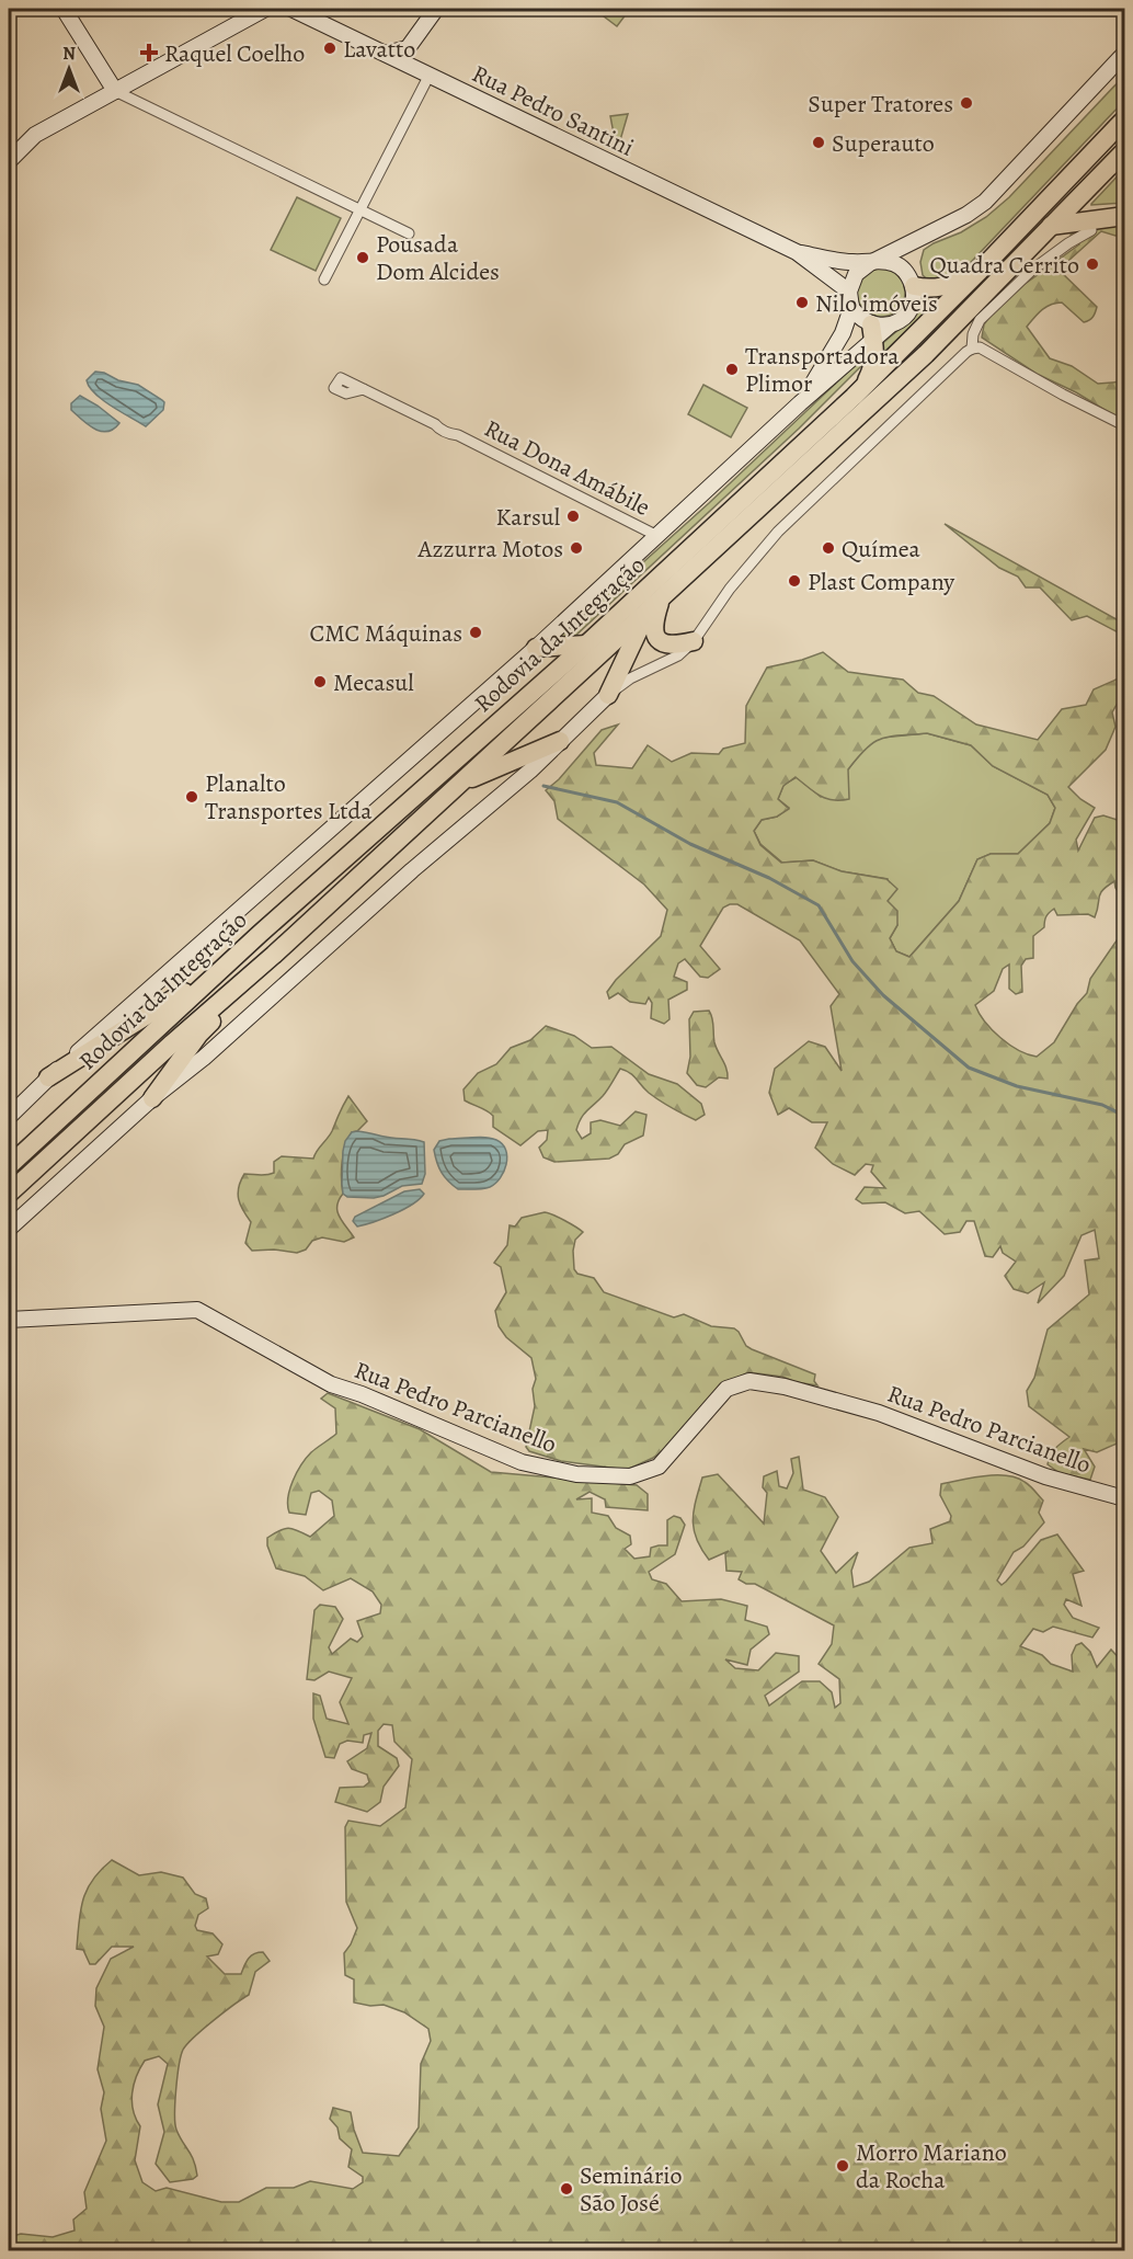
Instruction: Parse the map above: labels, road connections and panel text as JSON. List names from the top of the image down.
{
  "streets": {
    "highway": ["Rodovia da Integração"],
    "main road": ["Rua Pedro Santini", "Rua Pedro Parcianello"],
    "street": ["Rua Dona Amábile"]
  },
  "places": {
    "other": [
      "Lavatto",
      "Super Tratores",
      "Superauto",
      "Pousada Dom Alcides",
      "Quadra Cerrito",
      "Nilo imóveis",
      "Transportadora Plimor",
      "Karsul",
      "Azzurra Motos",
      "Químea",
      "Plast Company",
      "CMC Máquinas",
      "Mecasul",
      "Planalto Transportes Ltda",
      "Morro Mariano da Rocha",
      "Seminário São José"
    ],
    "health": ["Raquel Coelho"]
  },
  "north": "top"
}
